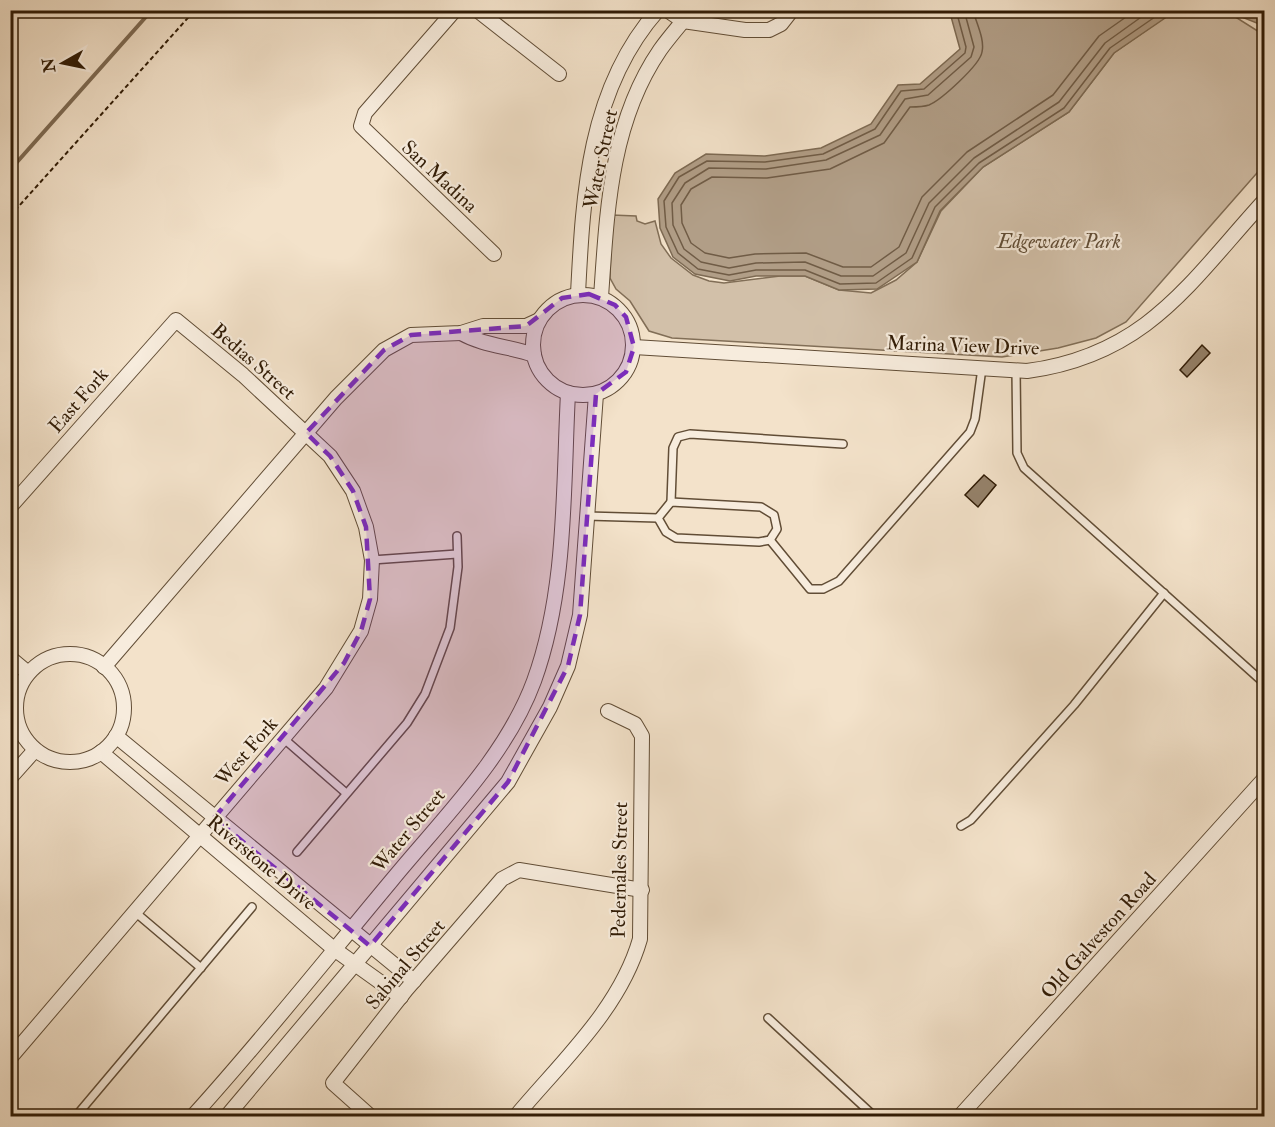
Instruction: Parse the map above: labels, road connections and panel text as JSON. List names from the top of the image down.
{
  "streets": {
    "street": [
      "Water Street",
      "San Madina",
      "Marina View Drive",
      "Bedias Street",
      "East Fork",
      "West Fork",
      "Riverstone Drive",
      "Pedernales Street",
      "Old Galveston Road",
      "Sabinal Street"
    ]
  },
  "crossings": [
    ["Water Street", "Marina View Drive"],
    ["Water Street", "Riverstone Drive"],
    ["Bedias Street", "East Fork"],
    ["Bedias Street", "West Fork"],
    ["West Fork", "Riverstone Drive"],
    ["Riverstone Drive", "Sabinal Street"],
    ["Pedernales Street", "Sabinal Street"]
  ],
  "parks": ["Edgewater Park"],
  "north": "left"
}
